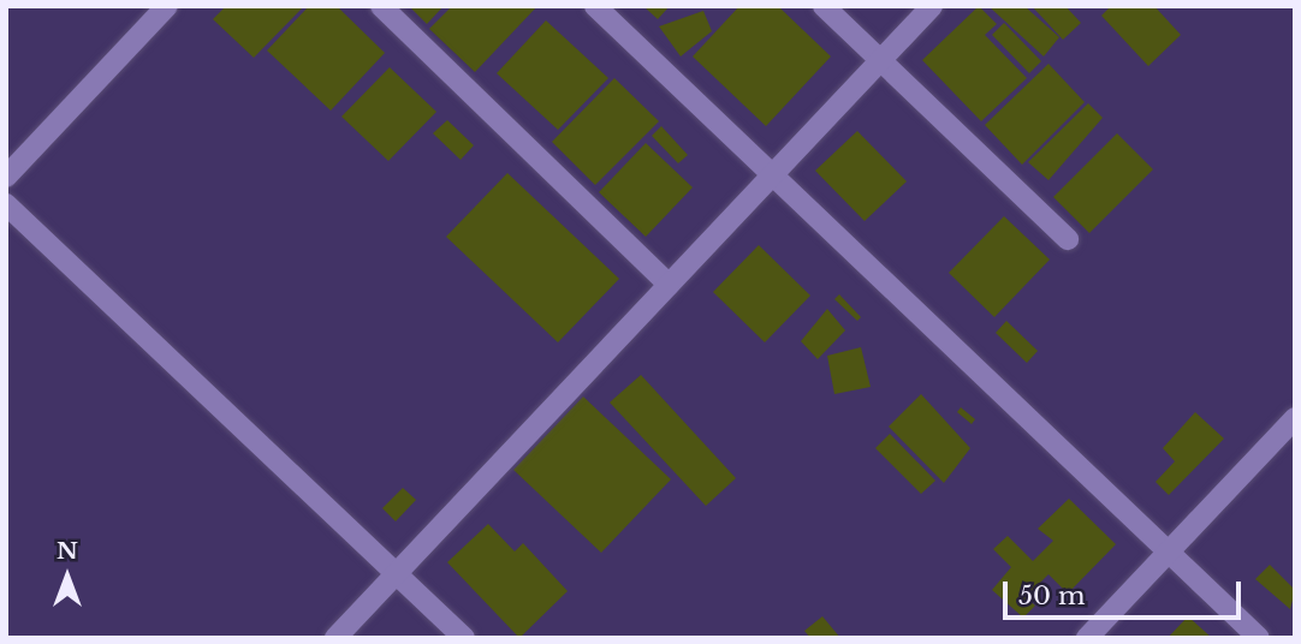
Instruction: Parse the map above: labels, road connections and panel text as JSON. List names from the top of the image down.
{
  "scale_bar": "50 m",
  "north": "top"
}
